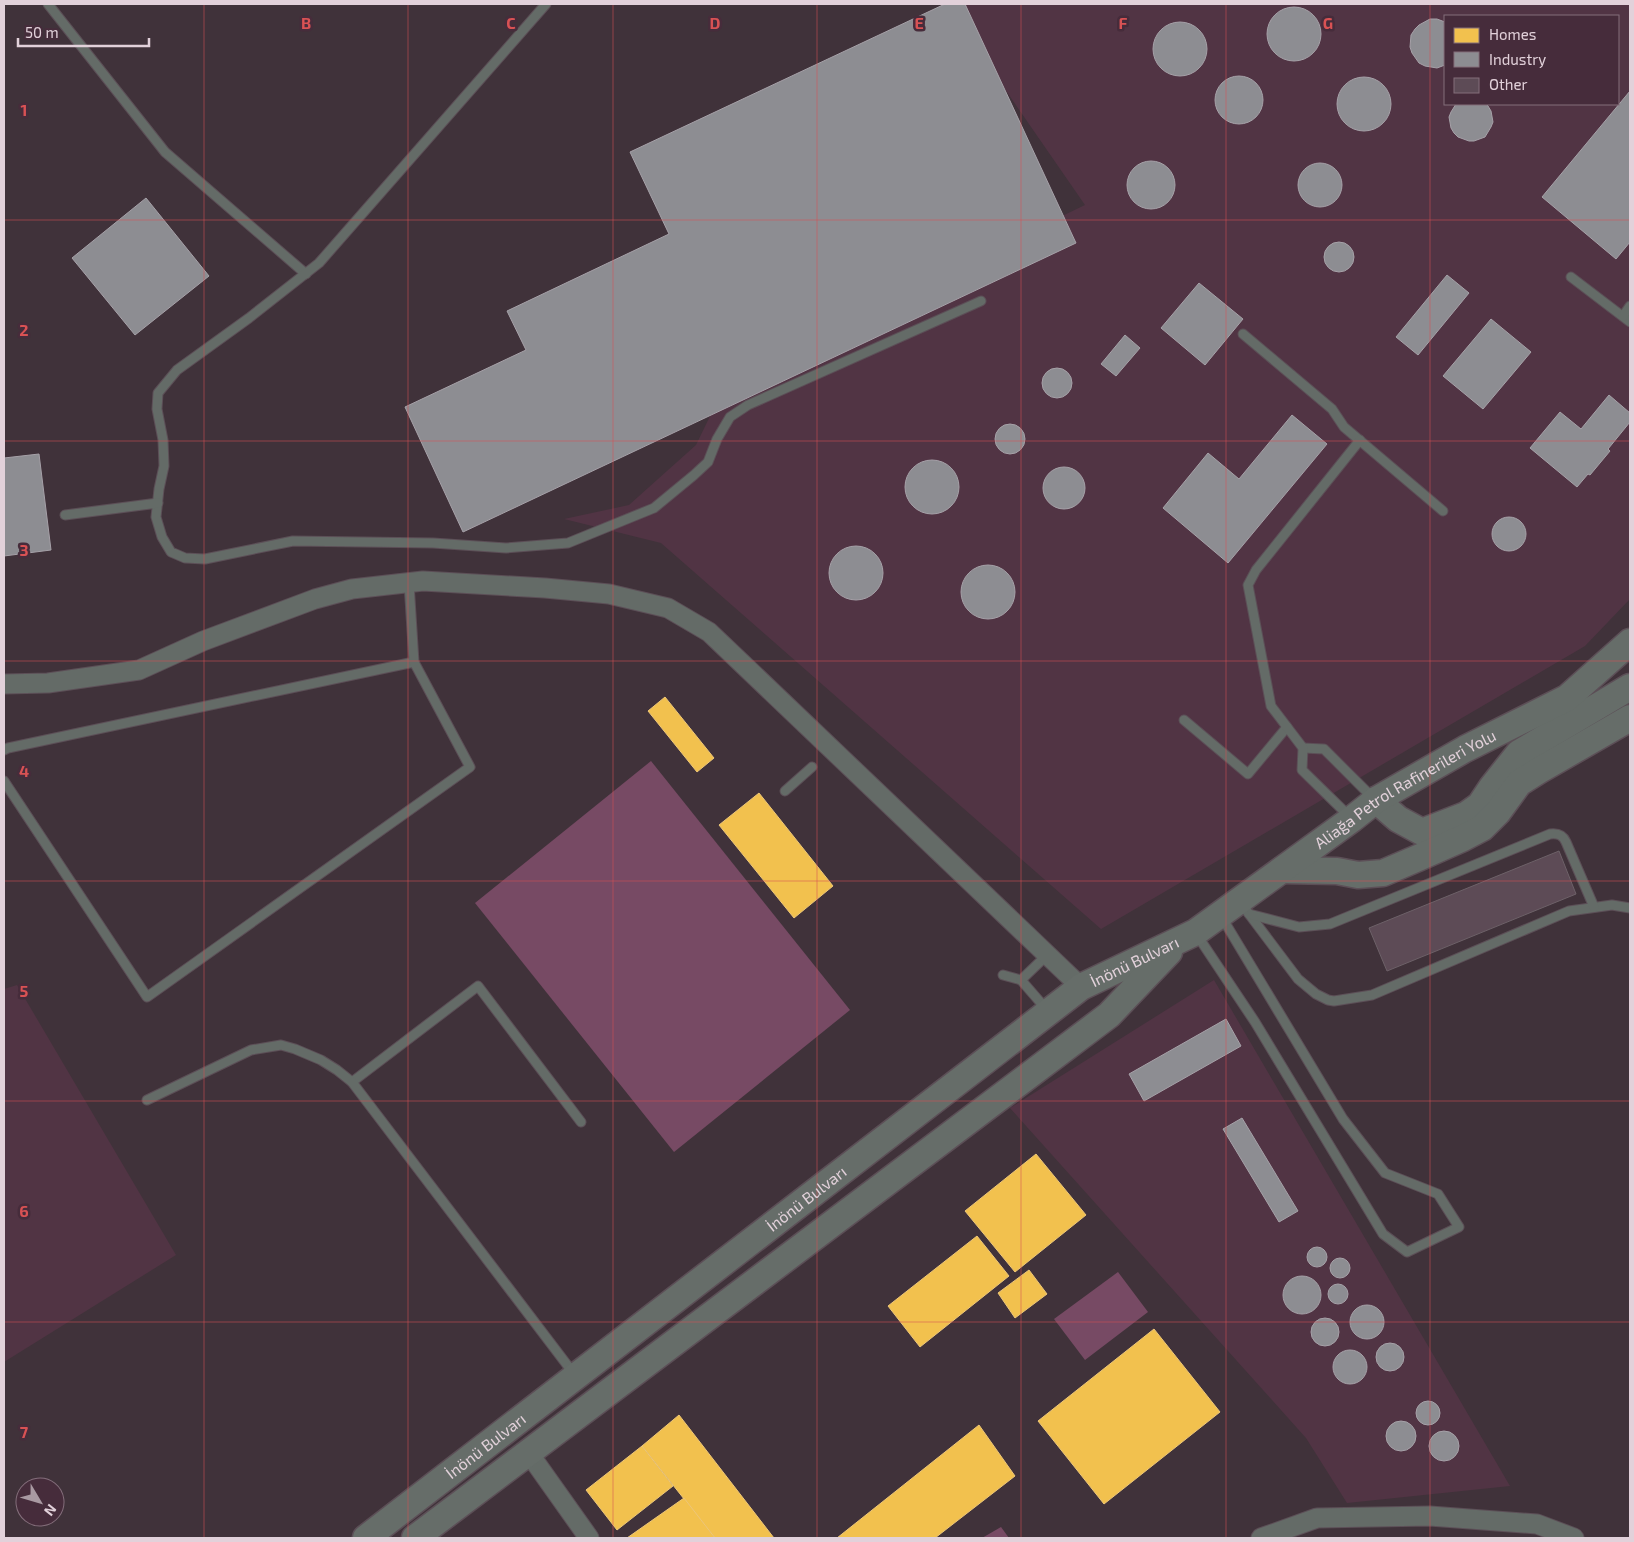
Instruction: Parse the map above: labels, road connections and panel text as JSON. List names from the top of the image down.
{
  "streets": {
    "street": ["Aliağa Petrol Rafinerileri Yolu", "İnönü Bulvarı"]
  },
  "crossings": [
    ["Aliağa Petrol Rafinerileri Yolu", "İnönü Bulvarı"]
  ],
  "legend": ["Homes", "Industry", "Other"],
  "scale_bar": "50 m",
  "north": "bottom right",
  "grid": {
    "columns": [
      "B",
      "C",
      "D",
      "E",
      "F",
      "G"
    ],
    "rows": [
      "1",
      "2",
      "3",
      "4",
      "5",
      "6",
      "7"
    ]
  }
}
